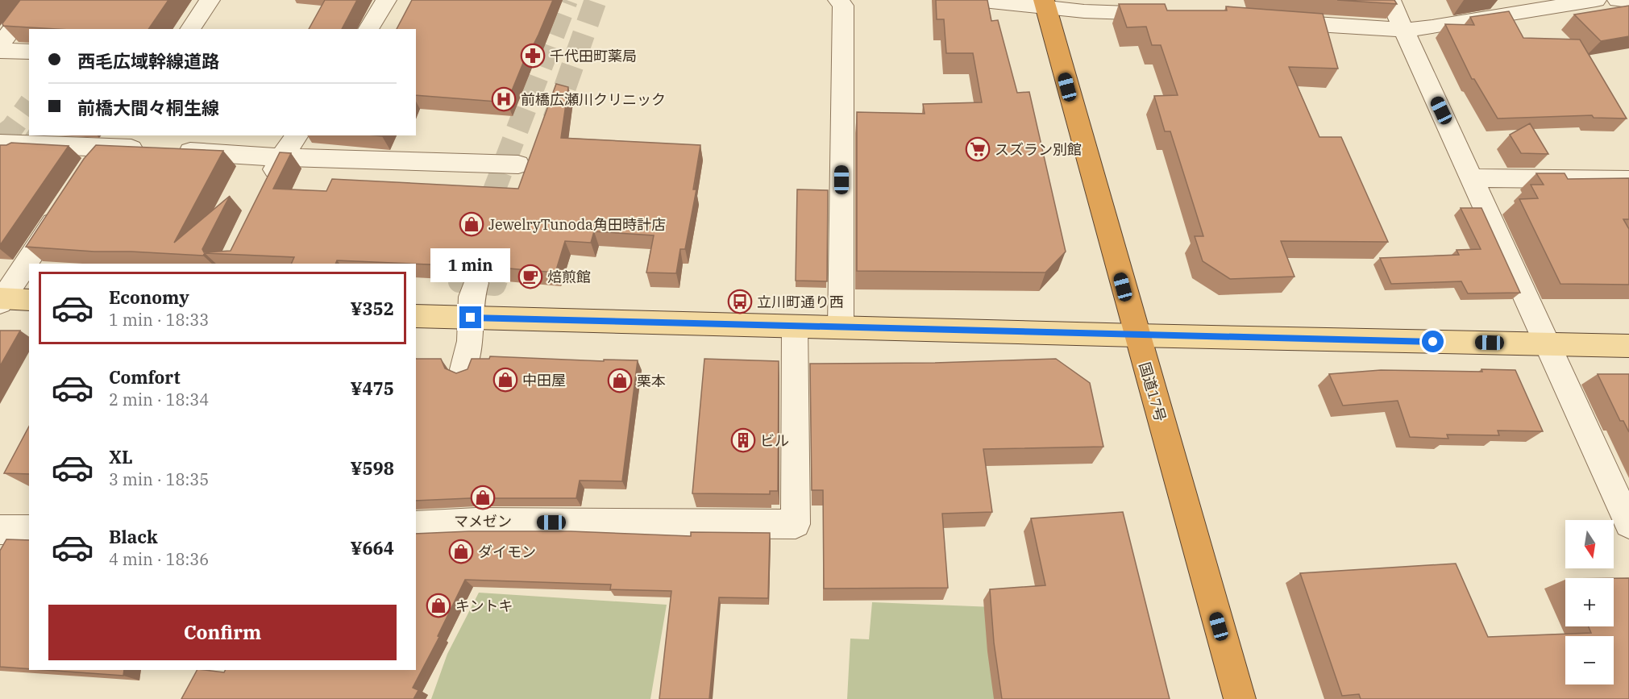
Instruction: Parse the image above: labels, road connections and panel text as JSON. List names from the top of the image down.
{
  "streets": {
    "highway": ["国道17号"]
  },
  "places": {
    "pharmacy": ["千代田町薬局"],
    "hospital": ["前橋広瀬川クリニック"],
    "supermarket": ["スズラン別館"],
    "shop": [
      "JewelryTunoda角田時計店",
      "中田屋",
      "栗本",
      "マメゼン",
      "ダイモン",
      "キントキ"
    ],
    "cafe": ["焙煎館"],
    "bus stop": ["立川町通り西"],
    "building": ["ビル"]
  },
  "north": "bottom",
  "page": {
    "banner": ["西毛広域幹線道路", "前橋大間々桐生線"],
    "bubble": "1 min",
    "list": [
      {
        "name": "Economy",
        "note": "1 min · 18:33",
        "value": "¥352"
      },
      {
        "name": "Comfort",
        "note": "2 min · 18:34",
        "value": "¥475"
      },
      {
        "name": "XL",
        "note": "3 min · 18:35",
        "value": "¥598"
      },
      {
        "name": "Black",
        "note": "4 min · 18:36",
        "value": "¥664"
      }
    ],
    "map_buttons": ["+", "−"],
    "buttons": "Confirm"
  }
}
